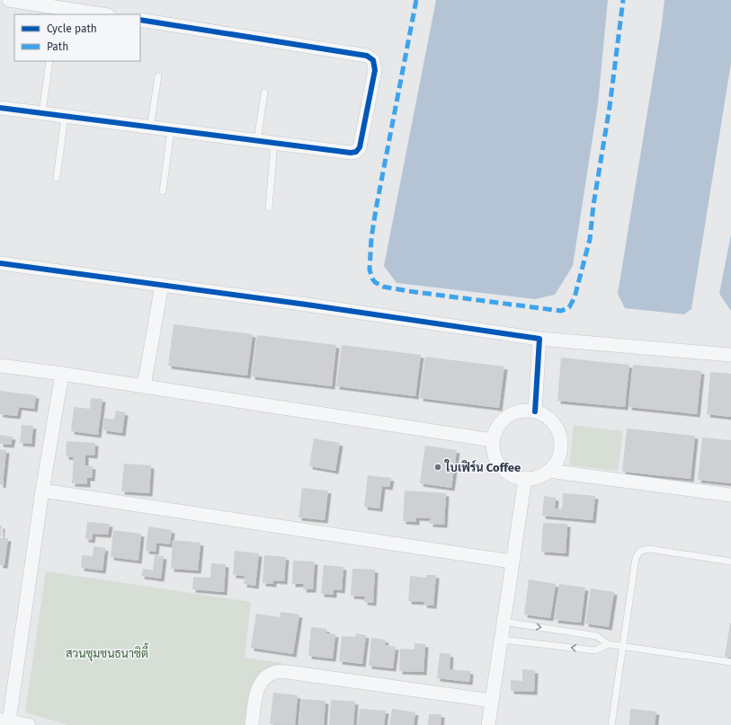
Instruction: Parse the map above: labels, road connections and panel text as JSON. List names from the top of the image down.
{
  "parks": ["สวนชุมชนธนาซิตี้"],
  "places": ["ใบเฟิร์น Coffee"],
  "legend": ["Cycle path", "Path"]
}
